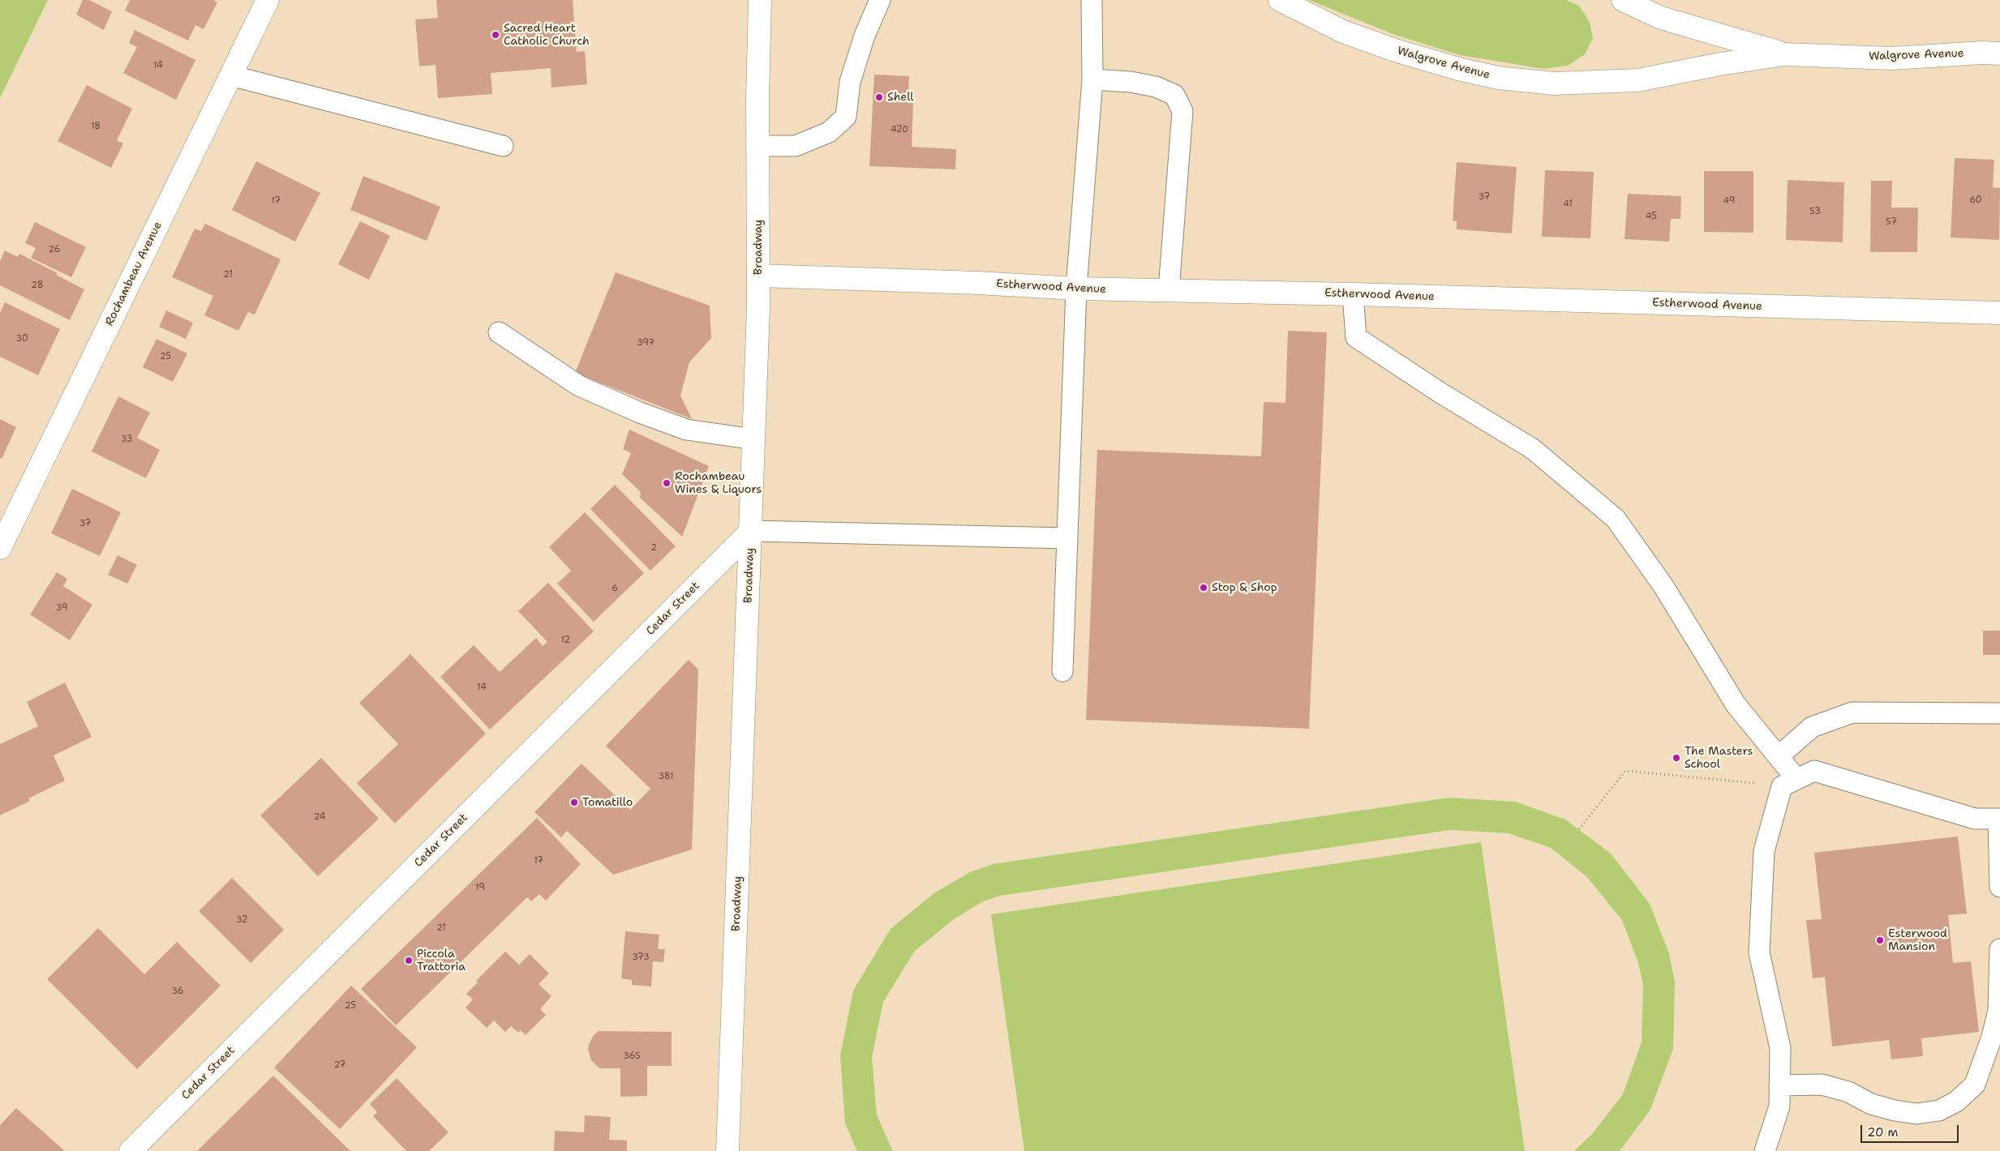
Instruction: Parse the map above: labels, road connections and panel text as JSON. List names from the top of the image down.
{
  "streets": {
    "street": [
      "Walgrove Avenue",
      "Broadway",
      "Rochambeau Avenue",
      "Estherwood Avenue",
      "Cedar Street"
    ]
  },
  "crossings": [
    ["Broadway", "Estherwood Avenue"],
    ["Broadway", "Cedar Street"]
  ],
  "places": [
    "Sacred Heart Catholic Church",
    "Shell",
    "Rochambeau Wines & Liquors",
    "Stop & Shop",
    "The Masters School",
    "Tomatillo",
    "Esterwood Mansion",
    "Piccola Trattoria"
  ],
  "house_numbers": [
    "14",
    "18",
    "420",
    "37",
    "60",
    "17",
    "49",
    "41",
    "53",
    "45",
    "57",
    "26",
    "21",
    "28",
    "30",
    "397",
    "25",
    "33",
    "37",
    "2",
    "6",
    "39",
    "12",
    "14",
    "381",
    "24",
    "17",
    "19",
    "32",
    "21",
    "373",
    "36",
    "25",
    "365",
    "27"
  ],
  "scale_bar": "20 m"
}
